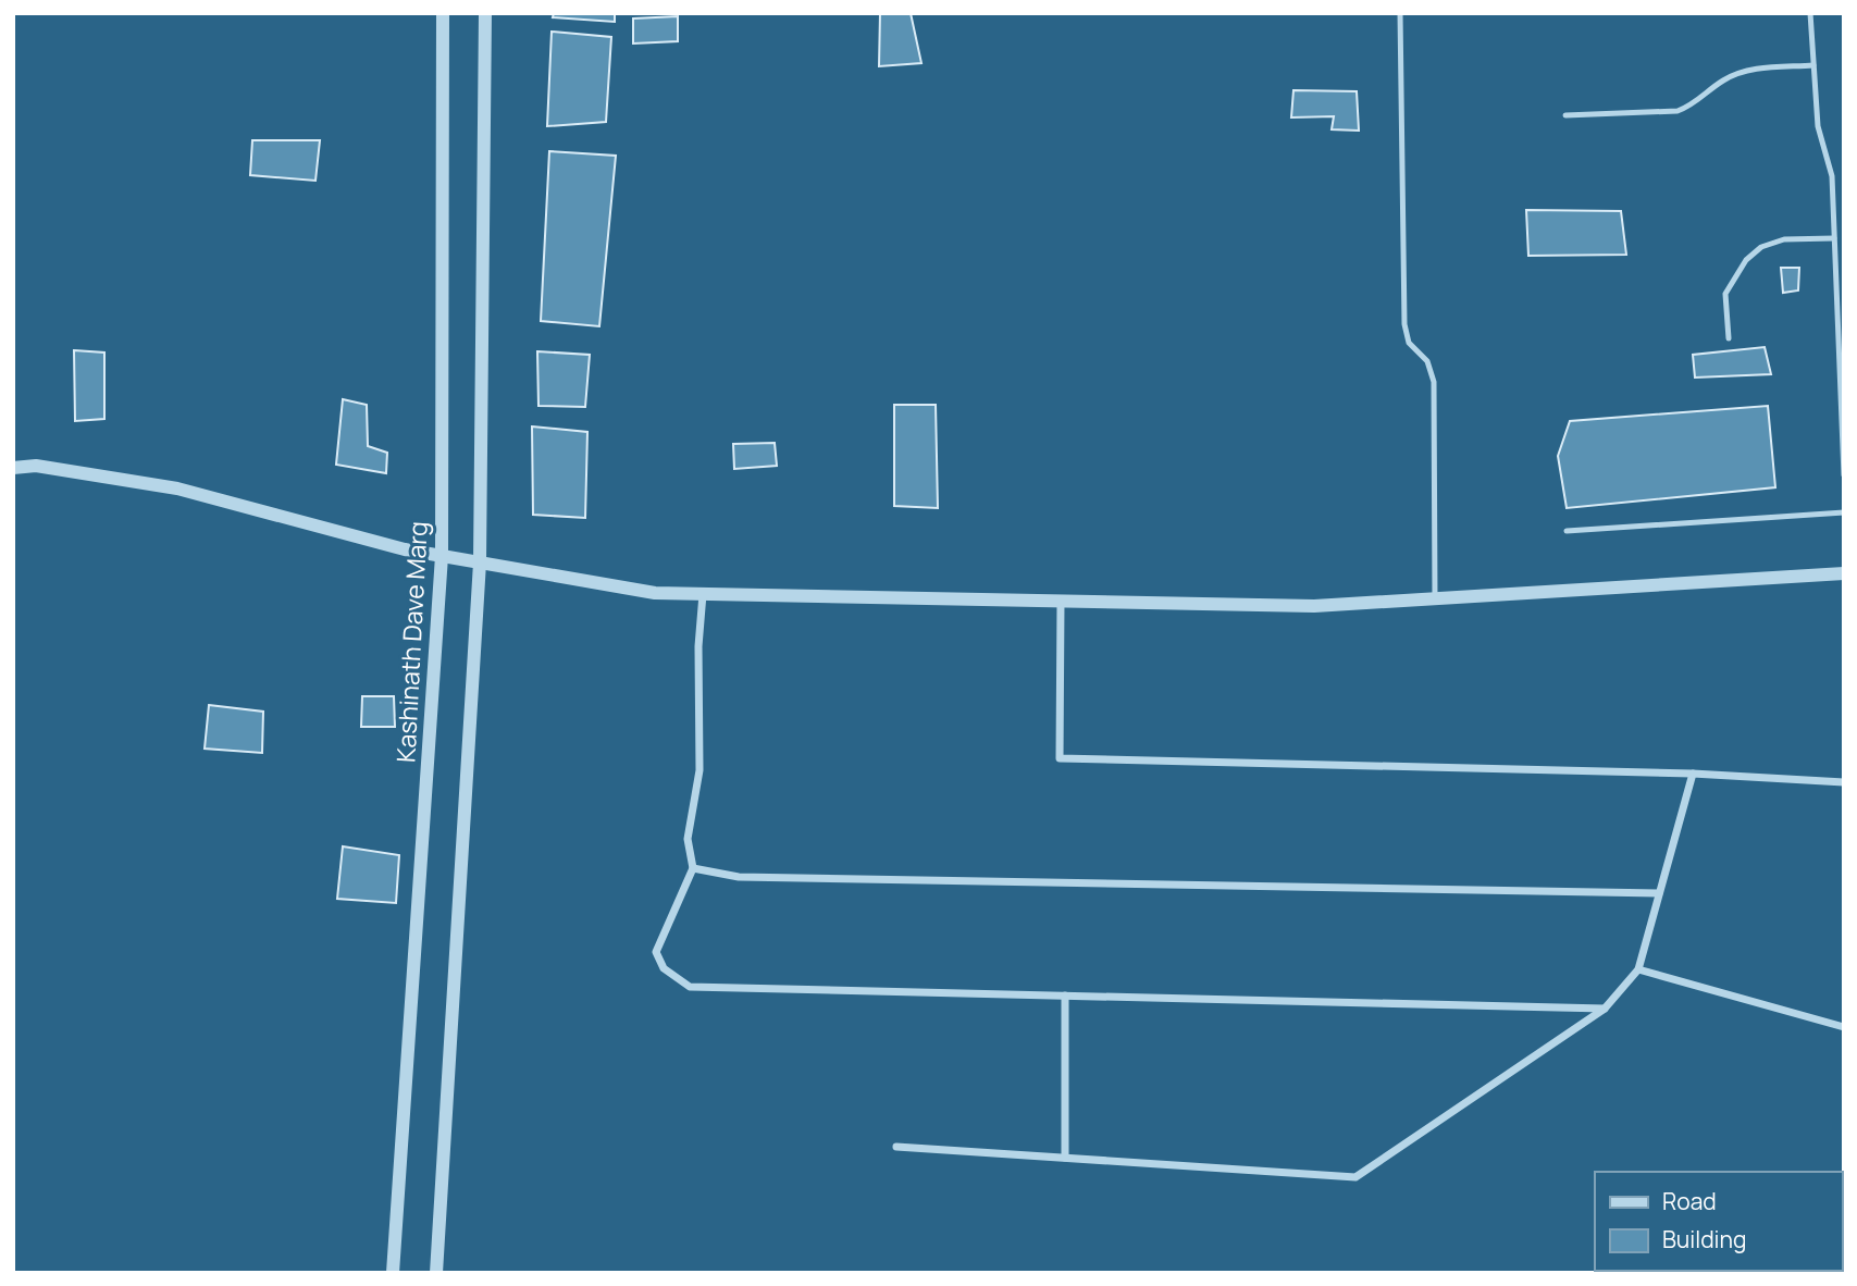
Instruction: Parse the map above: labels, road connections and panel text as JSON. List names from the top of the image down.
{
  "streets": {
    "street": ["Kashinath Dave Marg"]
  },
  "legend": ["Road", "Building"]
}
